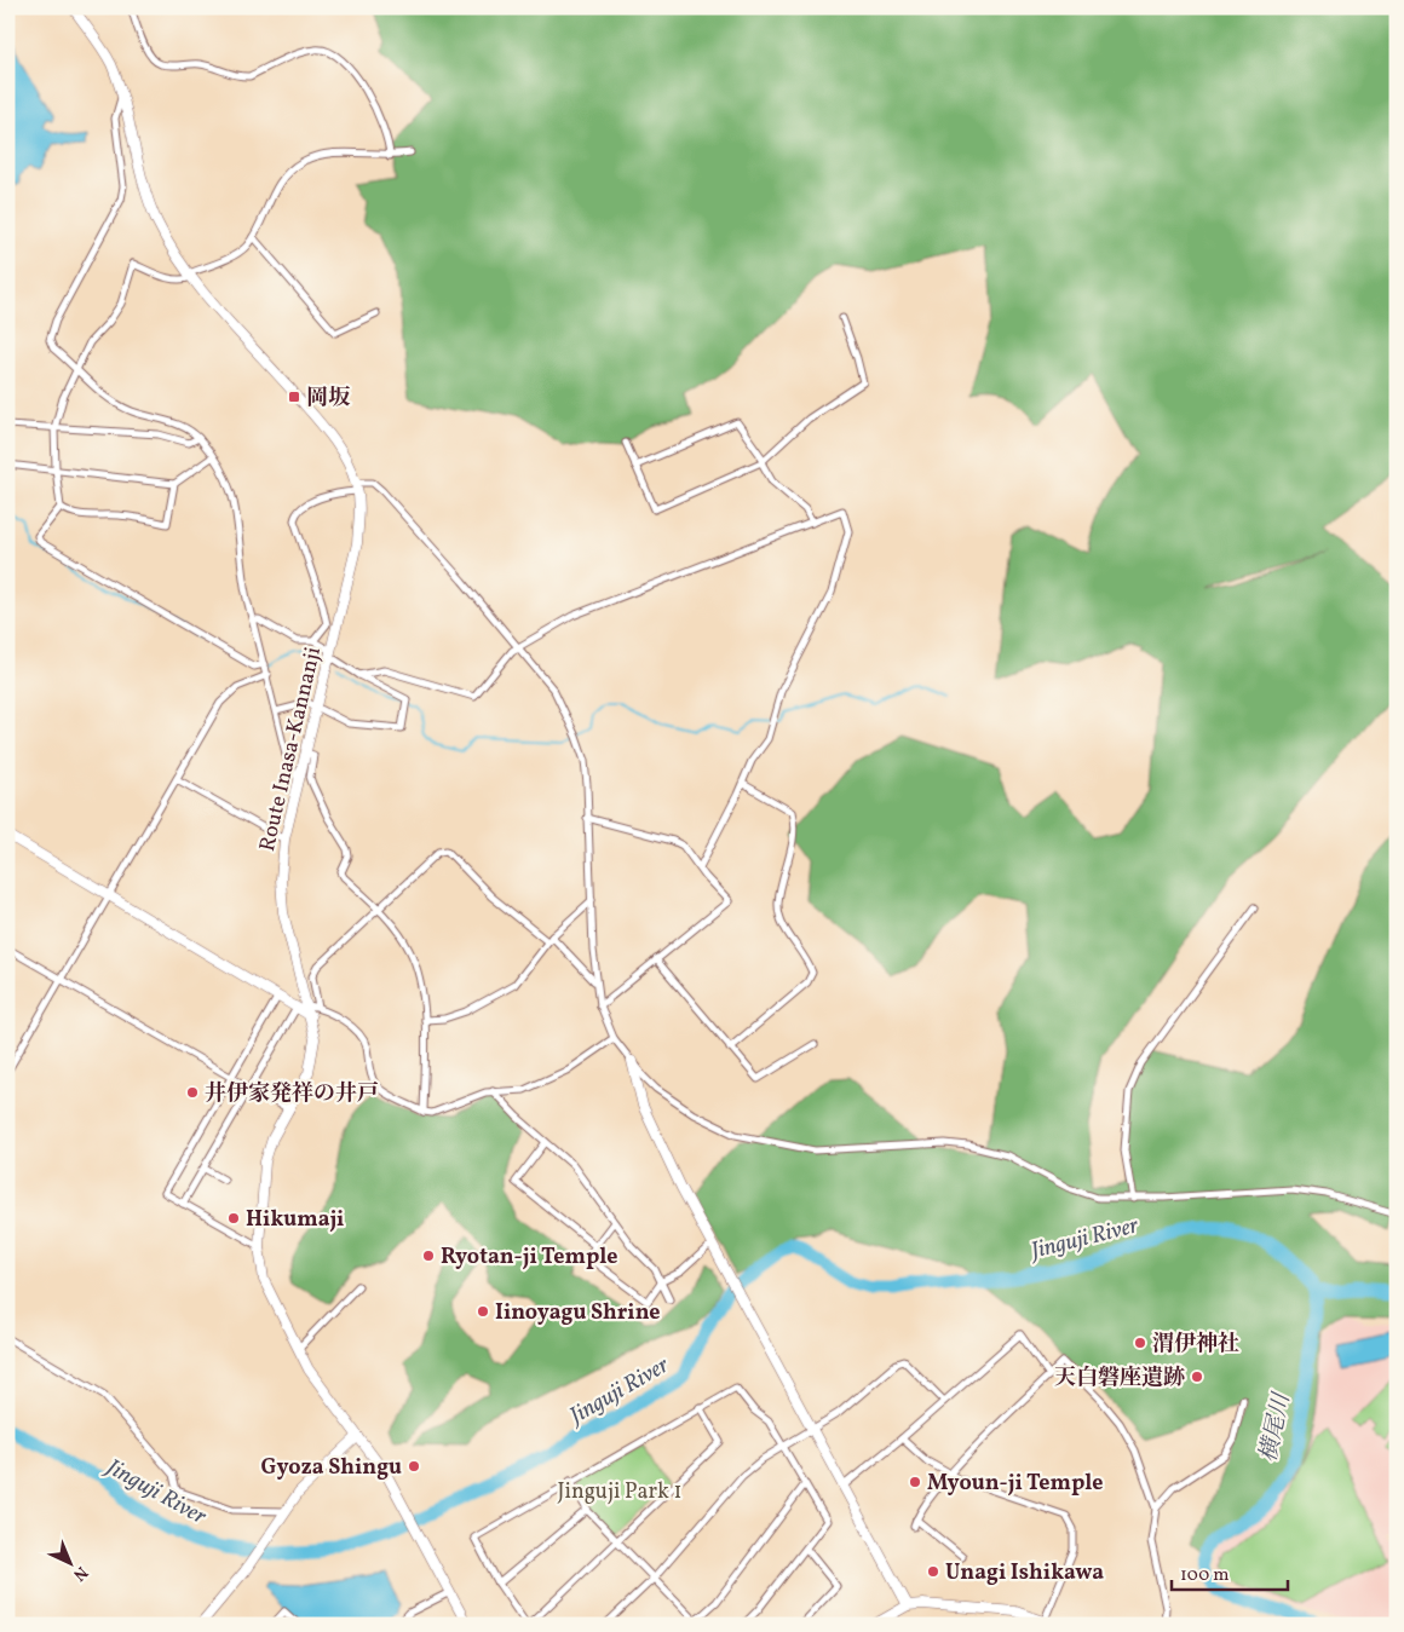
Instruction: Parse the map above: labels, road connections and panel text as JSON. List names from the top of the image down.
{
  "streets": {
    "main road": ["Route Inasa-Kannanji"]
  },
  "water": ["Jinguji River", "横尾川"],
  "parks": ["Jinguji Park 1"],
  "places": {
    "transit": ["岡坂"],
    "other": [
      "井伊家発祥の井戸",
      "Hikumaji",
      "Ryotan-ji Temple",
      "Iinoyagu Shrine",
      "渭伊神社",
      "天白磐座遺跡",
      "Gyoza Shingu",
      "Myoun-ji Temple",
      "Unagi Ishikawa"
    ]
  },
  "scale_bar": "100 m",
  "north": "bottom right"
}
